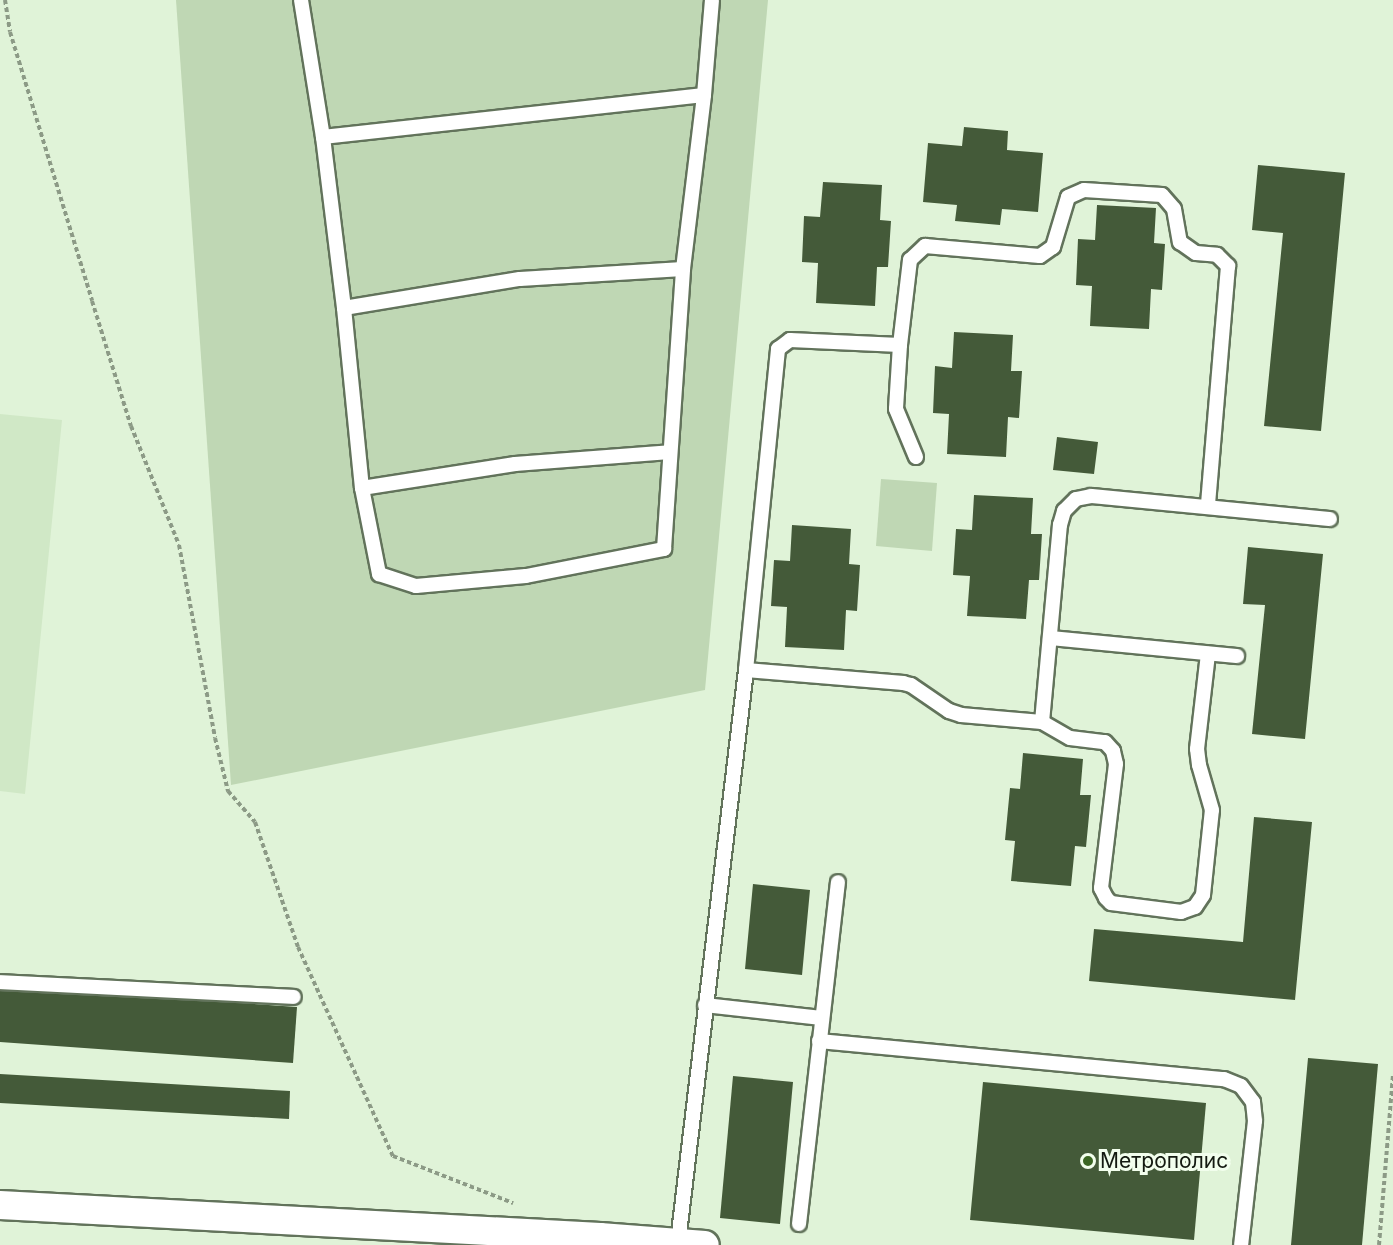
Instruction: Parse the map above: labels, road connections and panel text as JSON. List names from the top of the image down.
{
  "places": ["Метрополис"]
}
